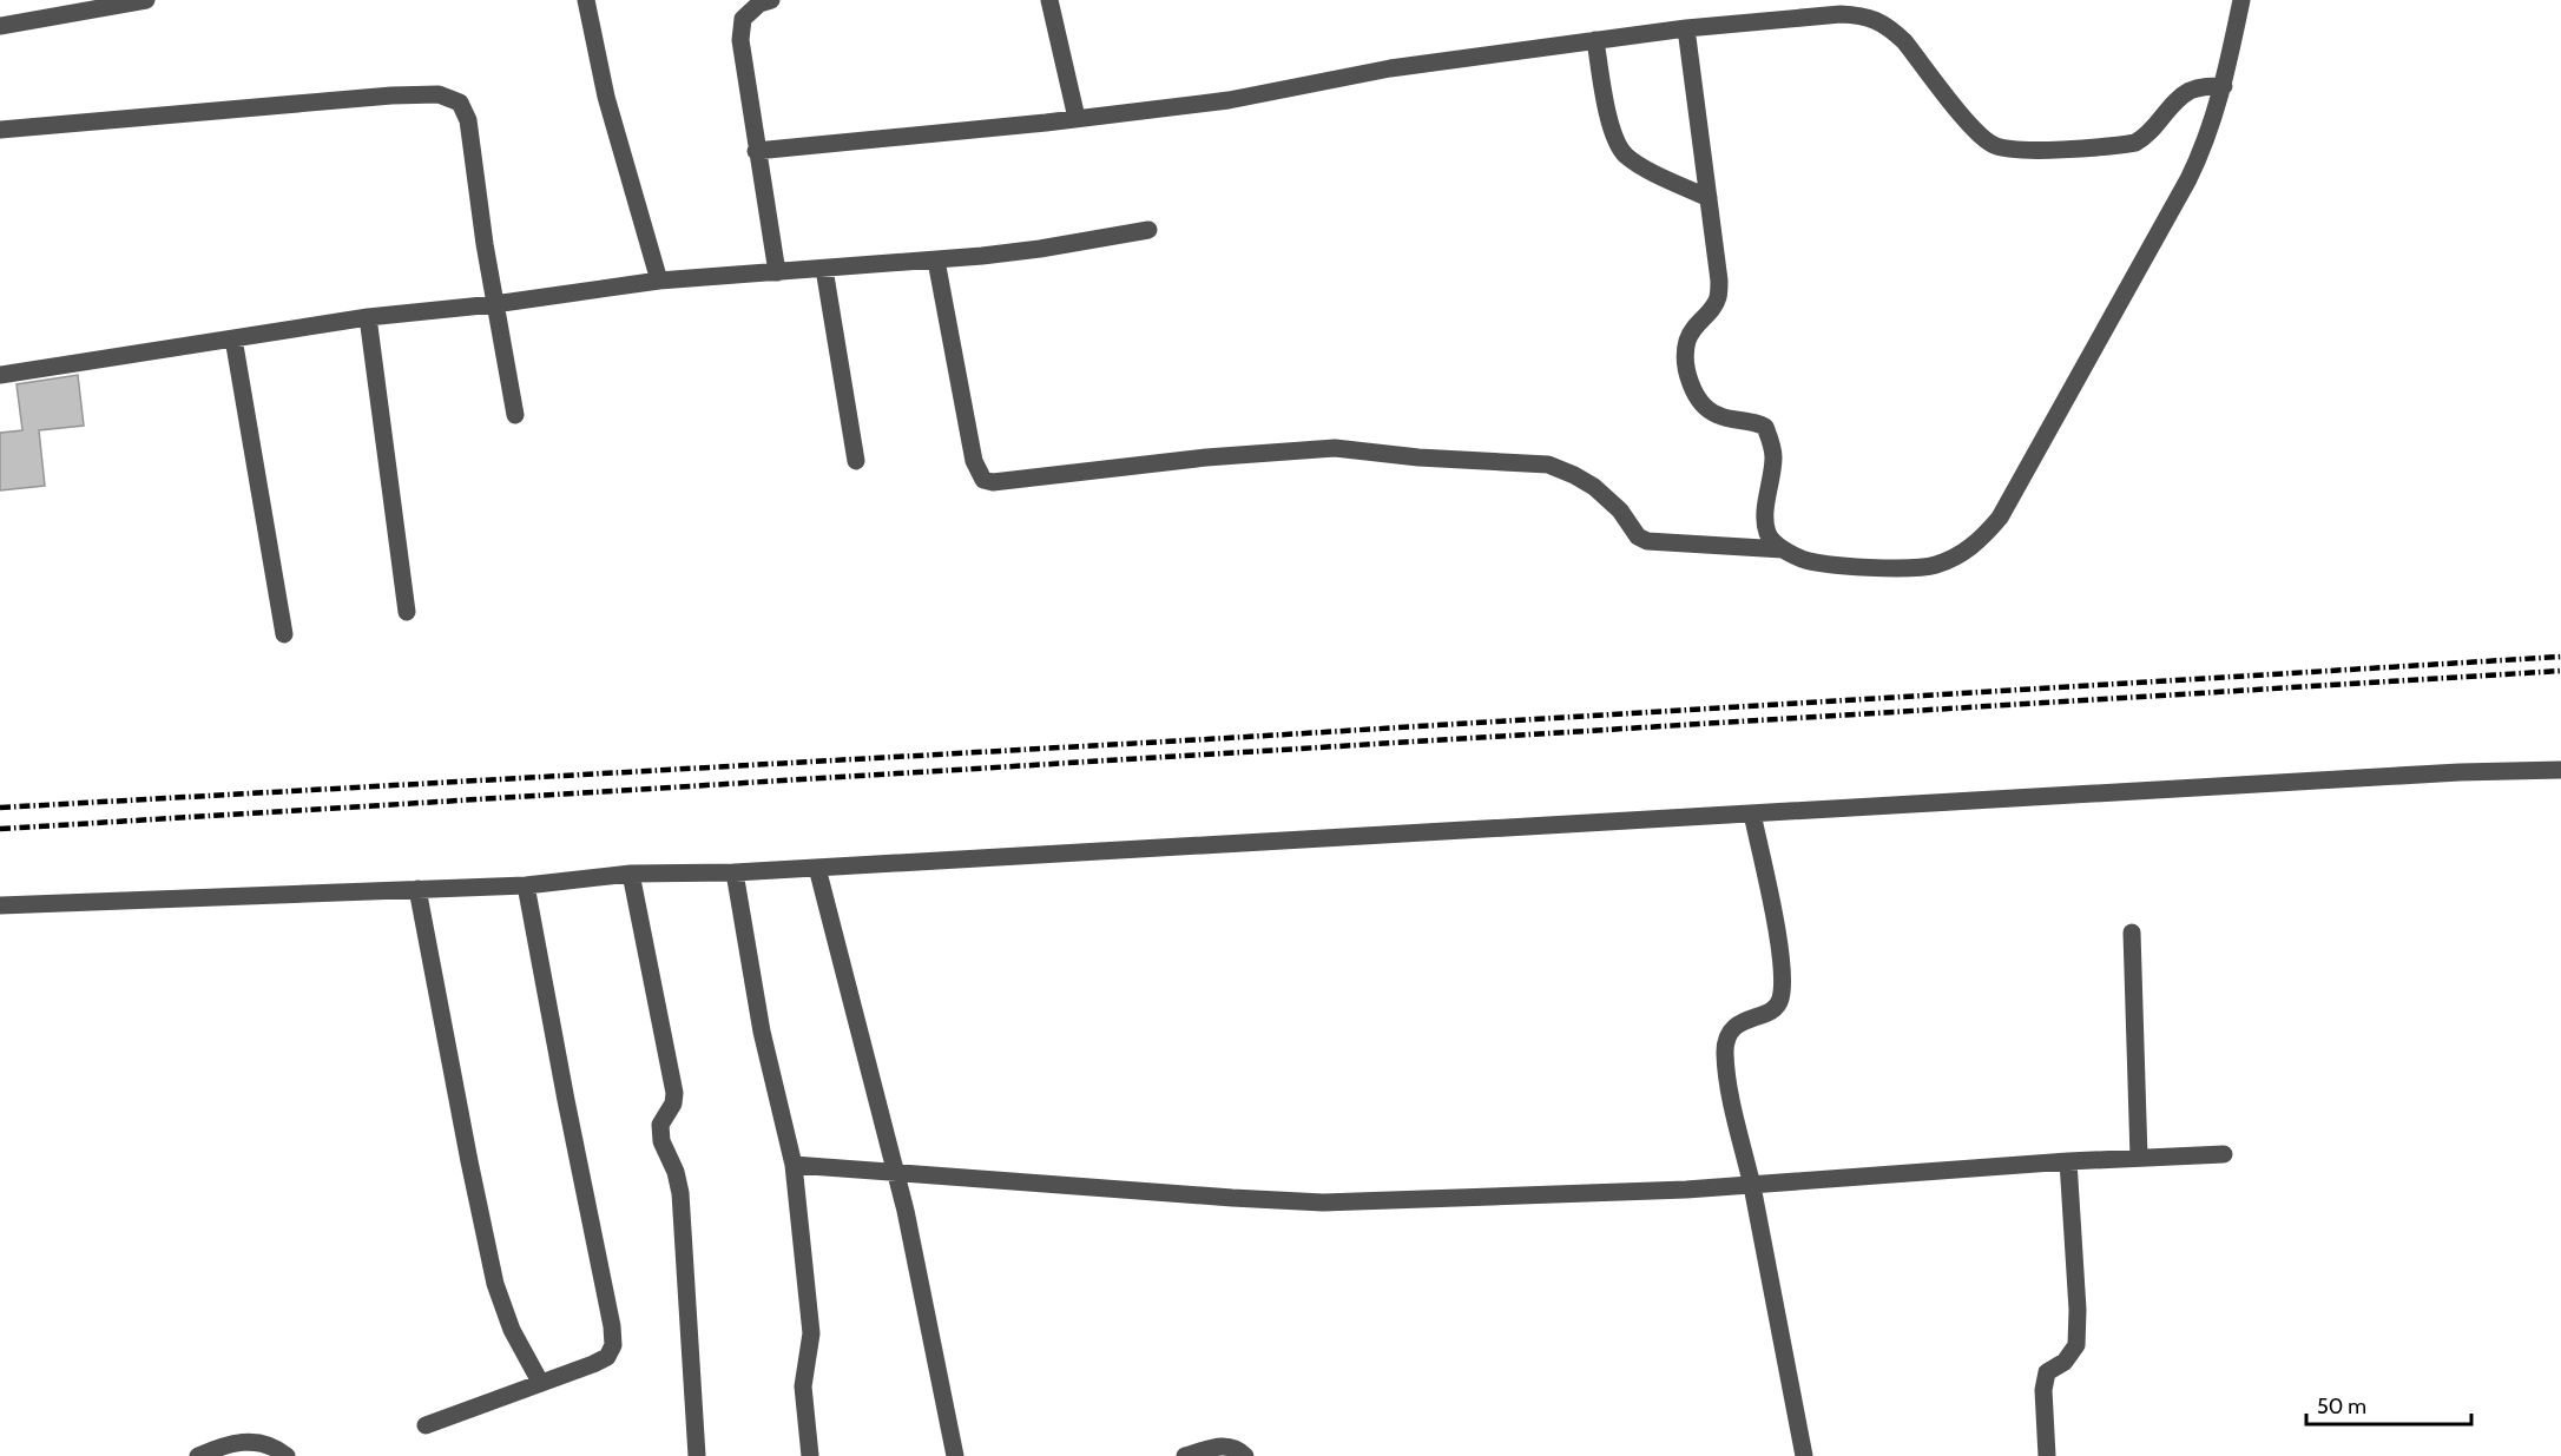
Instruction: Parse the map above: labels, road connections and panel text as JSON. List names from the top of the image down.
{
  "scale_bar": "50 m"
}
